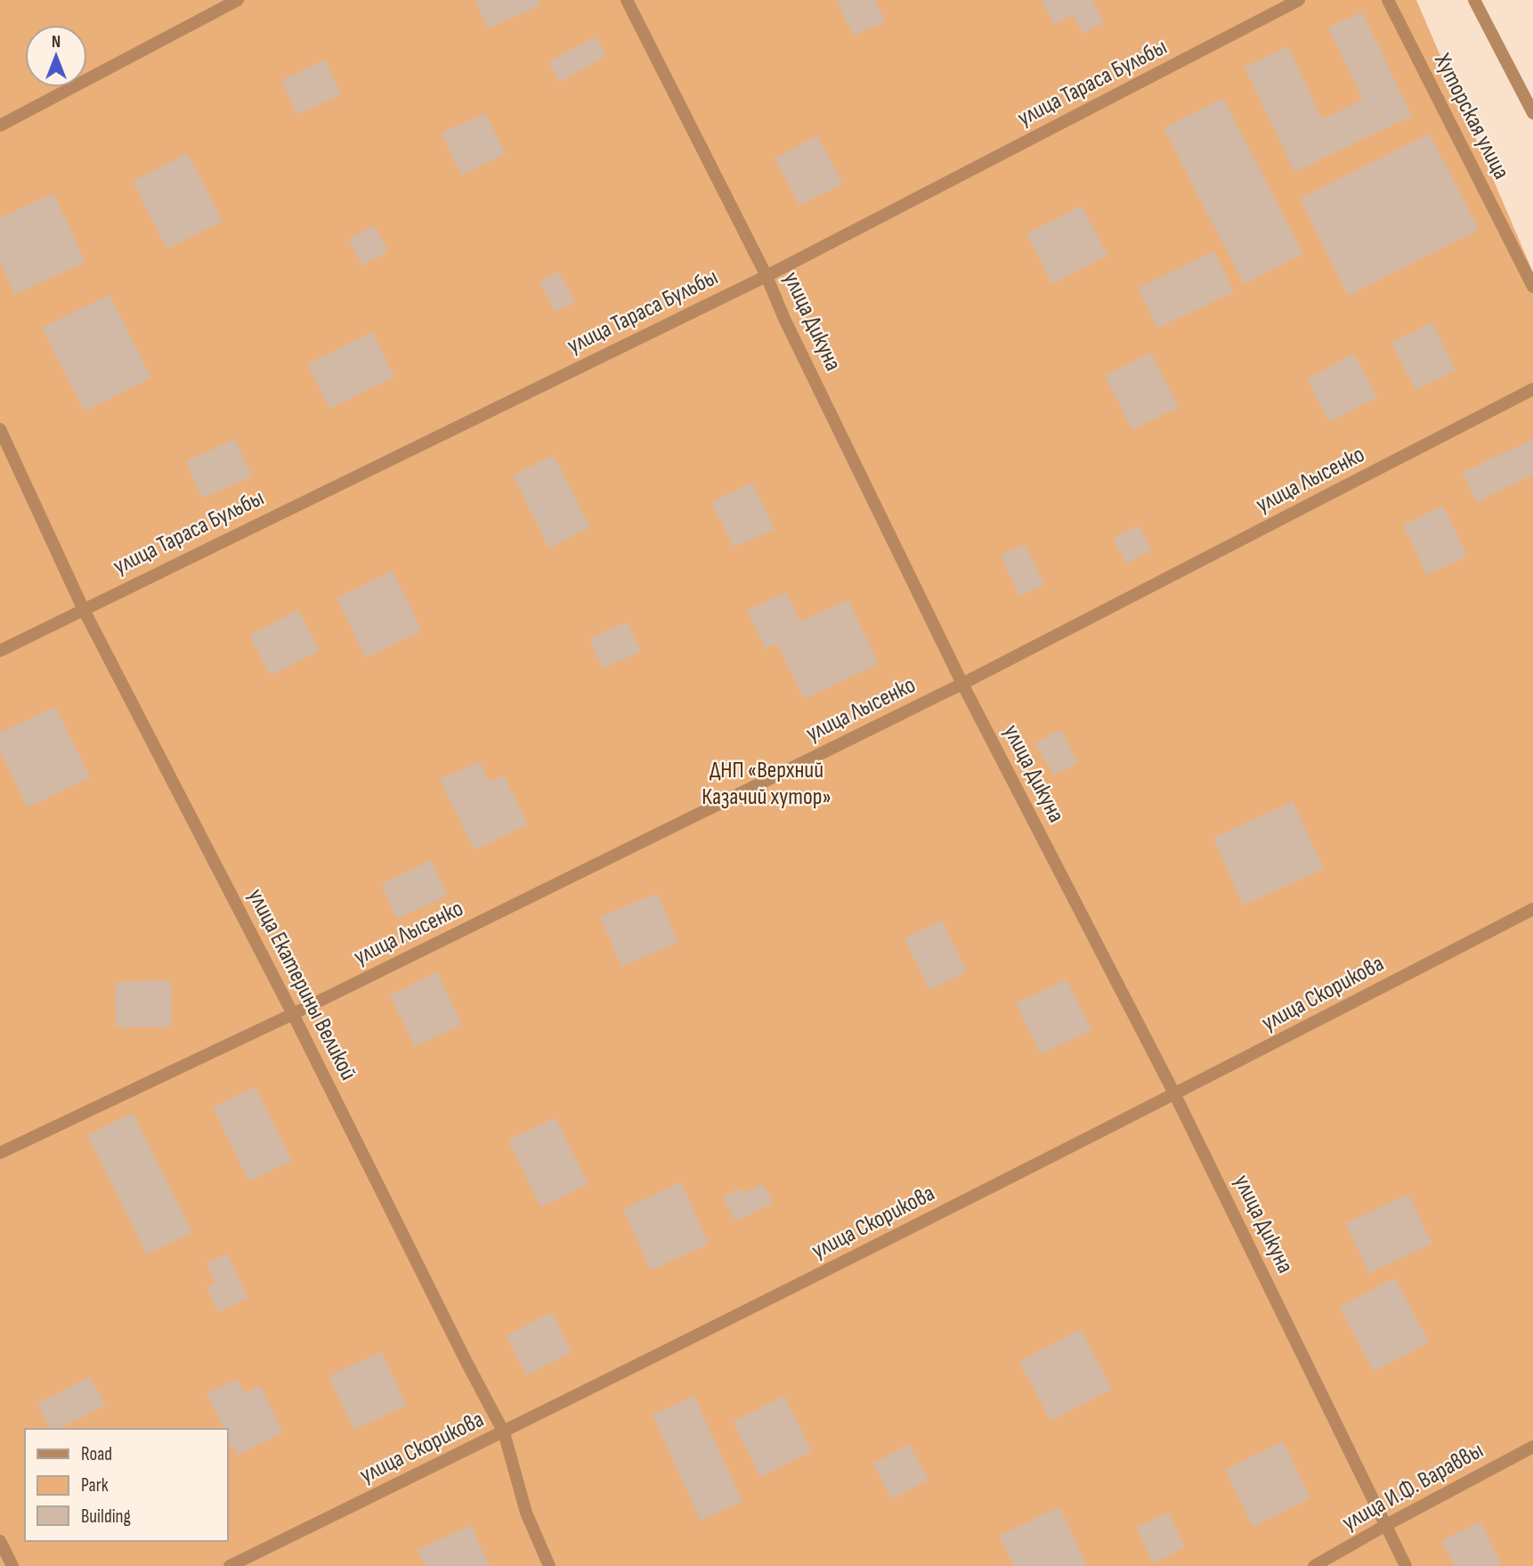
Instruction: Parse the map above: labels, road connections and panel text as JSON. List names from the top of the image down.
{
  "streets": {
    "street": [
      "улица Тараса Бульбы",
      "Хуторская улица",
      "улица Дикуна",
      "улица Лысенко",
      "улица Екатерины Великой",
      "улица Скорикова",
      "улица И.Ф. Вараввы"
    ]
  },
  "crossings": [
    ["улица Тараса Бульбы", "улица Дикуна"],
    ["улица Тараса Бульбы", "улица Екатерины Великой"],
    ["улица Дикуна", "улица Лысенко"],
    ["улица Дикуна", "улица Скорикова"],
    ["улица Дикуна", "улица И.Ф. Вараввы"],
    ["улица Лысенко", "улица Екатерины Великой"],
    ["улица Екатерины Великой", "улица Скорикова"]
  ],
  "parks": ["ДНП «Верхний Казачий хутор»"],
  "legend": ["Road", "Park", "Building"],
  "north": "top"
}
